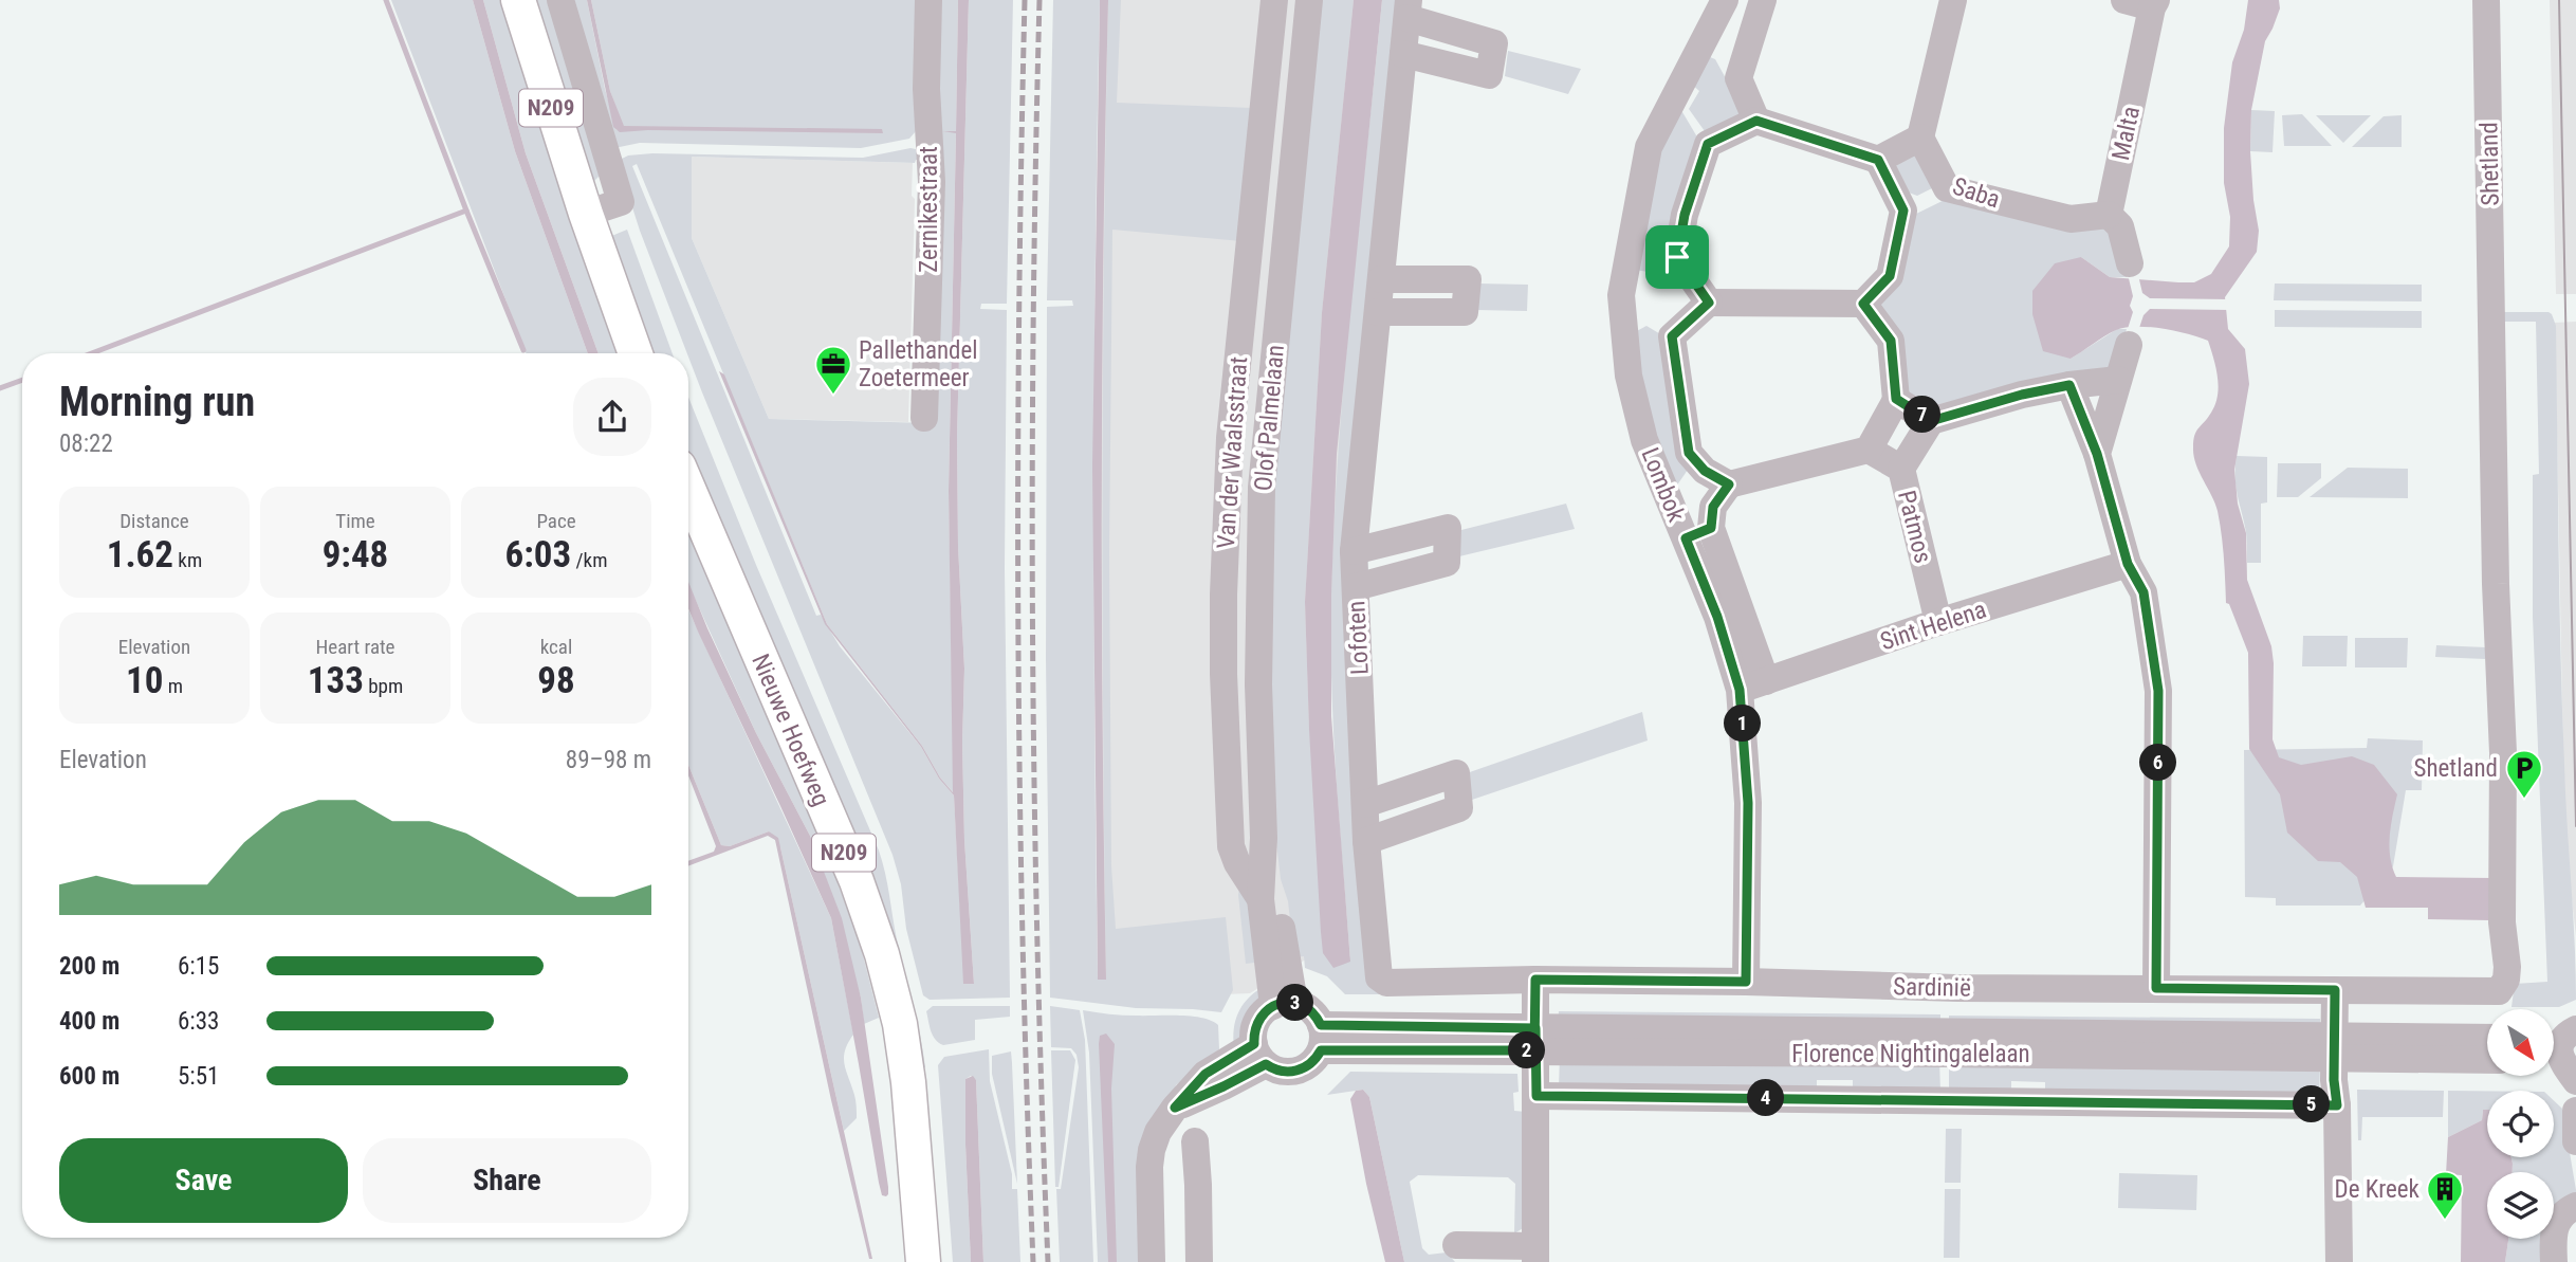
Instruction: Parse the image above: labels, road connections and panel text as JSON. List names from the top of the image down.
{
  "streets": {
    "main road": ["N209", "Nieuwe Hoefweg"],
    "street": [
      "Malta",
      "Shetland",
      "Saba",
      "Zernikestraat",
      "Olof Palmelaan",
      "Van der Waalsstraat",
      "Lombok",
      "Patmos",
      "Sint Helena",
      "Lofoten",
      "Sardinië",
      "Florence Nightingalelaan"
    ]
  },
  "crossings": [
    ["Malta", "Saba"],
    ["Shetland", "Sardinië"],
    ["Olof Palmelaan", "Van der Waalsstraat"],
    ["Olof Palmelaan", "Florence Nightingalelaan"],
    ["Lombok", "Patmos"],
    ["Lombok", "Sint Helena"],
    ["Lombok", "Sardinië"],
    ["Patmos", "Sint Helena"],
    ["Lofoten", "Sardinië"]
  ],
  "places": {
    "office": ["Pallethandel Zoetermeer"],
    "parking": ["Shetland"],
    "building": ["De Kreek"]
  },
  "north": "bottom right",
  "page": {
    "heading": ["Morning run", "08:22"],
    "pins": [
      "7",
      "1",
      "6",
      "3",
      "2",
      "4",
      "5"
    ],
    "stats": [
      ["Distance", "1.62 km"],
      ["Time", "9:48"],
      ["Pace", "6:03 /km"],
      ["Elevation", "10 m"],
      ["Heart rate", "133 bpm"],
      ["kcal", "98"]
    ],
    "chart": ["Elevation", "89–98 m"],
    "list": [
      {
        "name": "200 m",
        "note": "6:15"
      },
      {
        "name": "400 m",
        "note": "6:33"
      },
      {
        "name": "600 m",
        "note": "5:51"
      }
    ],
    "buttons": ["Save", "Share"]
  }
}
